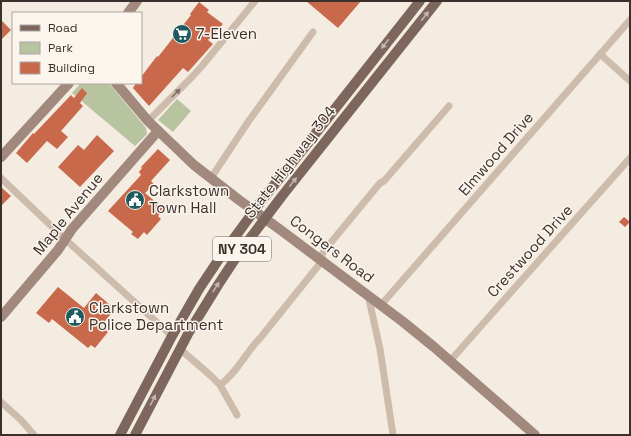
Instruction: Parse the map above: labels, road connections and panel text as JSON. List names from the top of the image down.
{
  "streets": {
    "main road": ["State Highway 304", "NY 304"],
    "street": [
      "Elmwood Drive",
      "Maple Avenue",
      "Congers Road",
      "Crestwood Drive"
    ]
  },
  "crossings": [
    ["Elmwood Drive", "Congers Road"],
    ["State Highway 304", "Congers Road"],
    ["Maple Avenue", "Congers Road"],
    ["Congers Road", "Crestwood Drive"]
  ],
  "places": {
    "supermarket": ["7-Eleven"],
    "public building": ["Clarkstown Town Hall", "Clarkstown Police Department"]
  },
  "legend": ["Road", "Park", "Building"]
}
